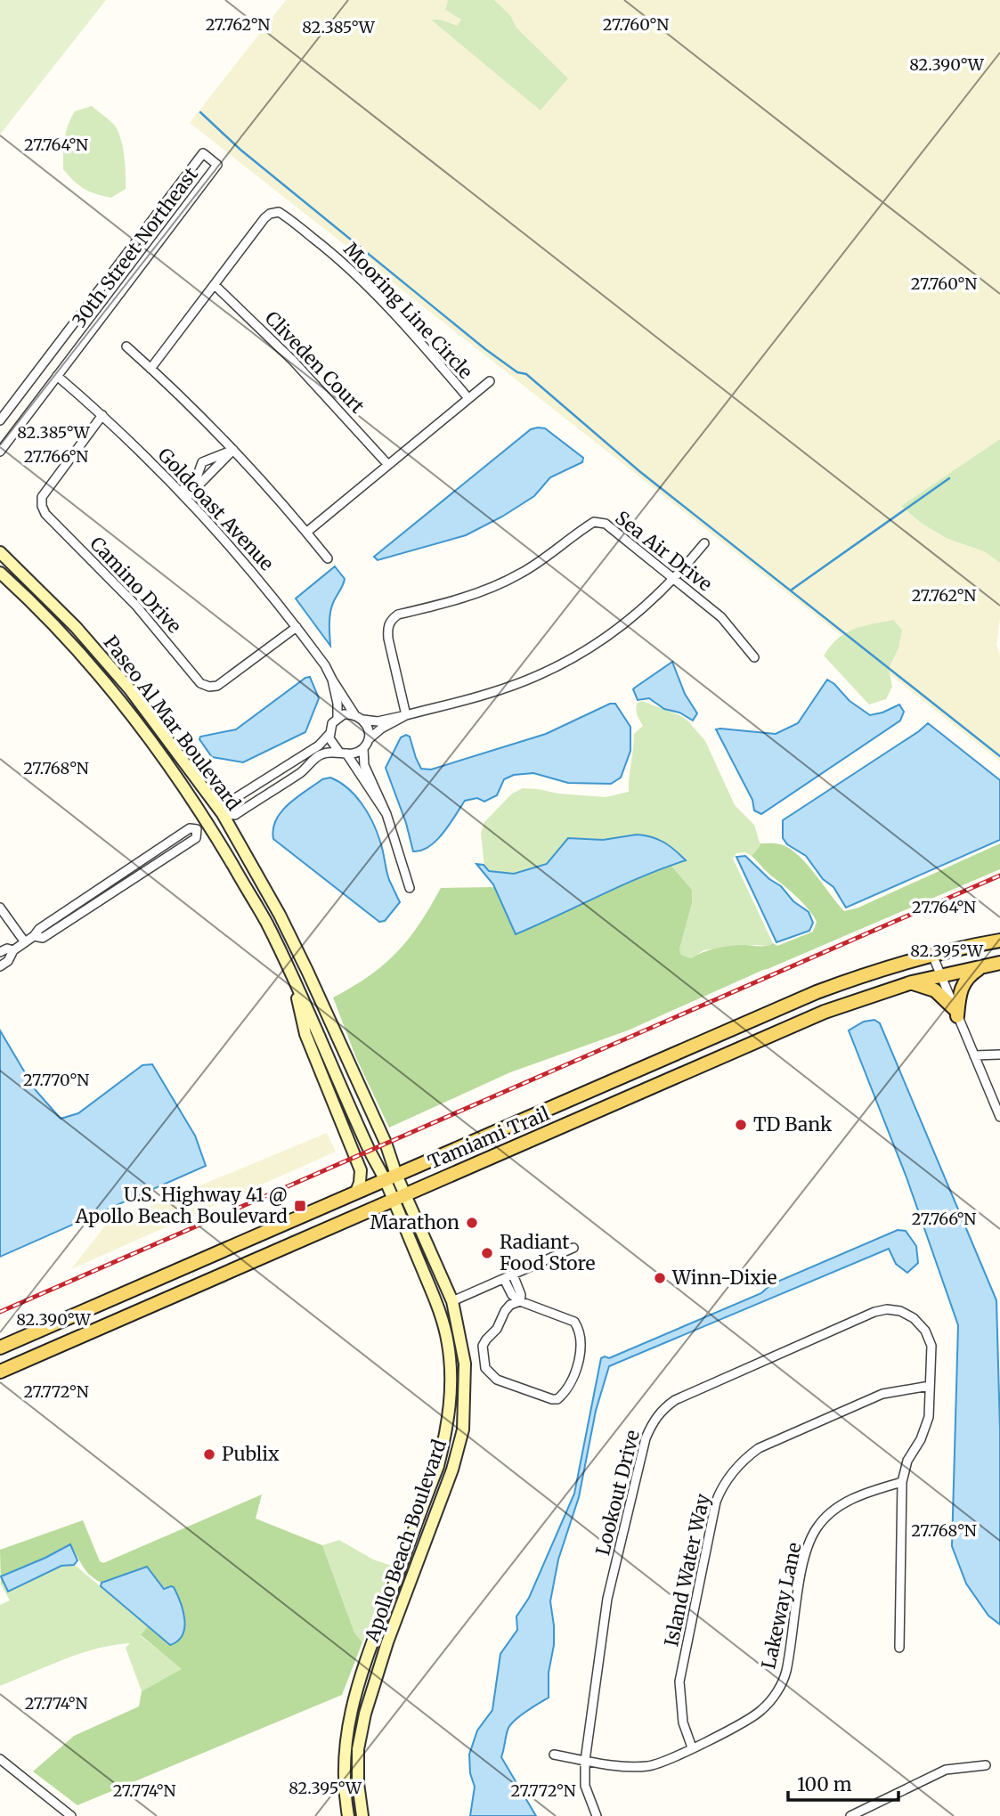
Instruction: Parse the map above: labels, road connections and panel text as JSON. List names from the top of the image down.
{
  "streets": {
    "main road": ["Paseo Al Mar Boulevard", "Tamiami Trail", "Apollo Beach Boulevard"],
    "street": [
      "30th Street Northeast",
      "Mooring Line Circle",
      "Cliveden Court",
      "Goldcoast Avenue",
      "Sea Air Drive",
      "Camino Drive",
      "Lookout Drive",
      "Island Water Way",
      "Lakeway Lane"
    ]
  },
  "crossings": [
    ["30th Street Northeast", "Goldcoast Avenue"],
    ["Mooring Line Circle", "Cliveden Court"],
    ["Goldcoast Avenue", "Camino Drive"],
    ["Paseo Al Mar Boulevard", "Tamiami Trail"],
    ["Paseo Al Mar Boulevard", "Apollo Beach Boulevard"],
    ["Tamiami Trail", "Apollo Beach Boulevard"],
    ["Lookout Drive", "Island Water Way"],
    ["Lookout Drive", "Lakeway Lane"],
    ["Island Water Way", "Lakeway Lane"]
  ],
  "places": {
    "other": [
      "TD Bank",
      "Marathon",
      "Radiant Food Store",
      "Winn-Dixie",
      "Publix"
    ],
    "transit": ["U.S. Highway 41 @ Apollo Beach Boulevard"]
  },
  "scale_bar": "100 m",
  "coordinates": [
    "27.762°N",
    "27.760°N",
    "82.385°W",
    "82.390°W",
    "27.764°N",
    "27.766°N",
    "27.768°N",
    "82.395°W",
    "27.770°N",
    "27.772°N",
    "27.774°N"
  ]
}
